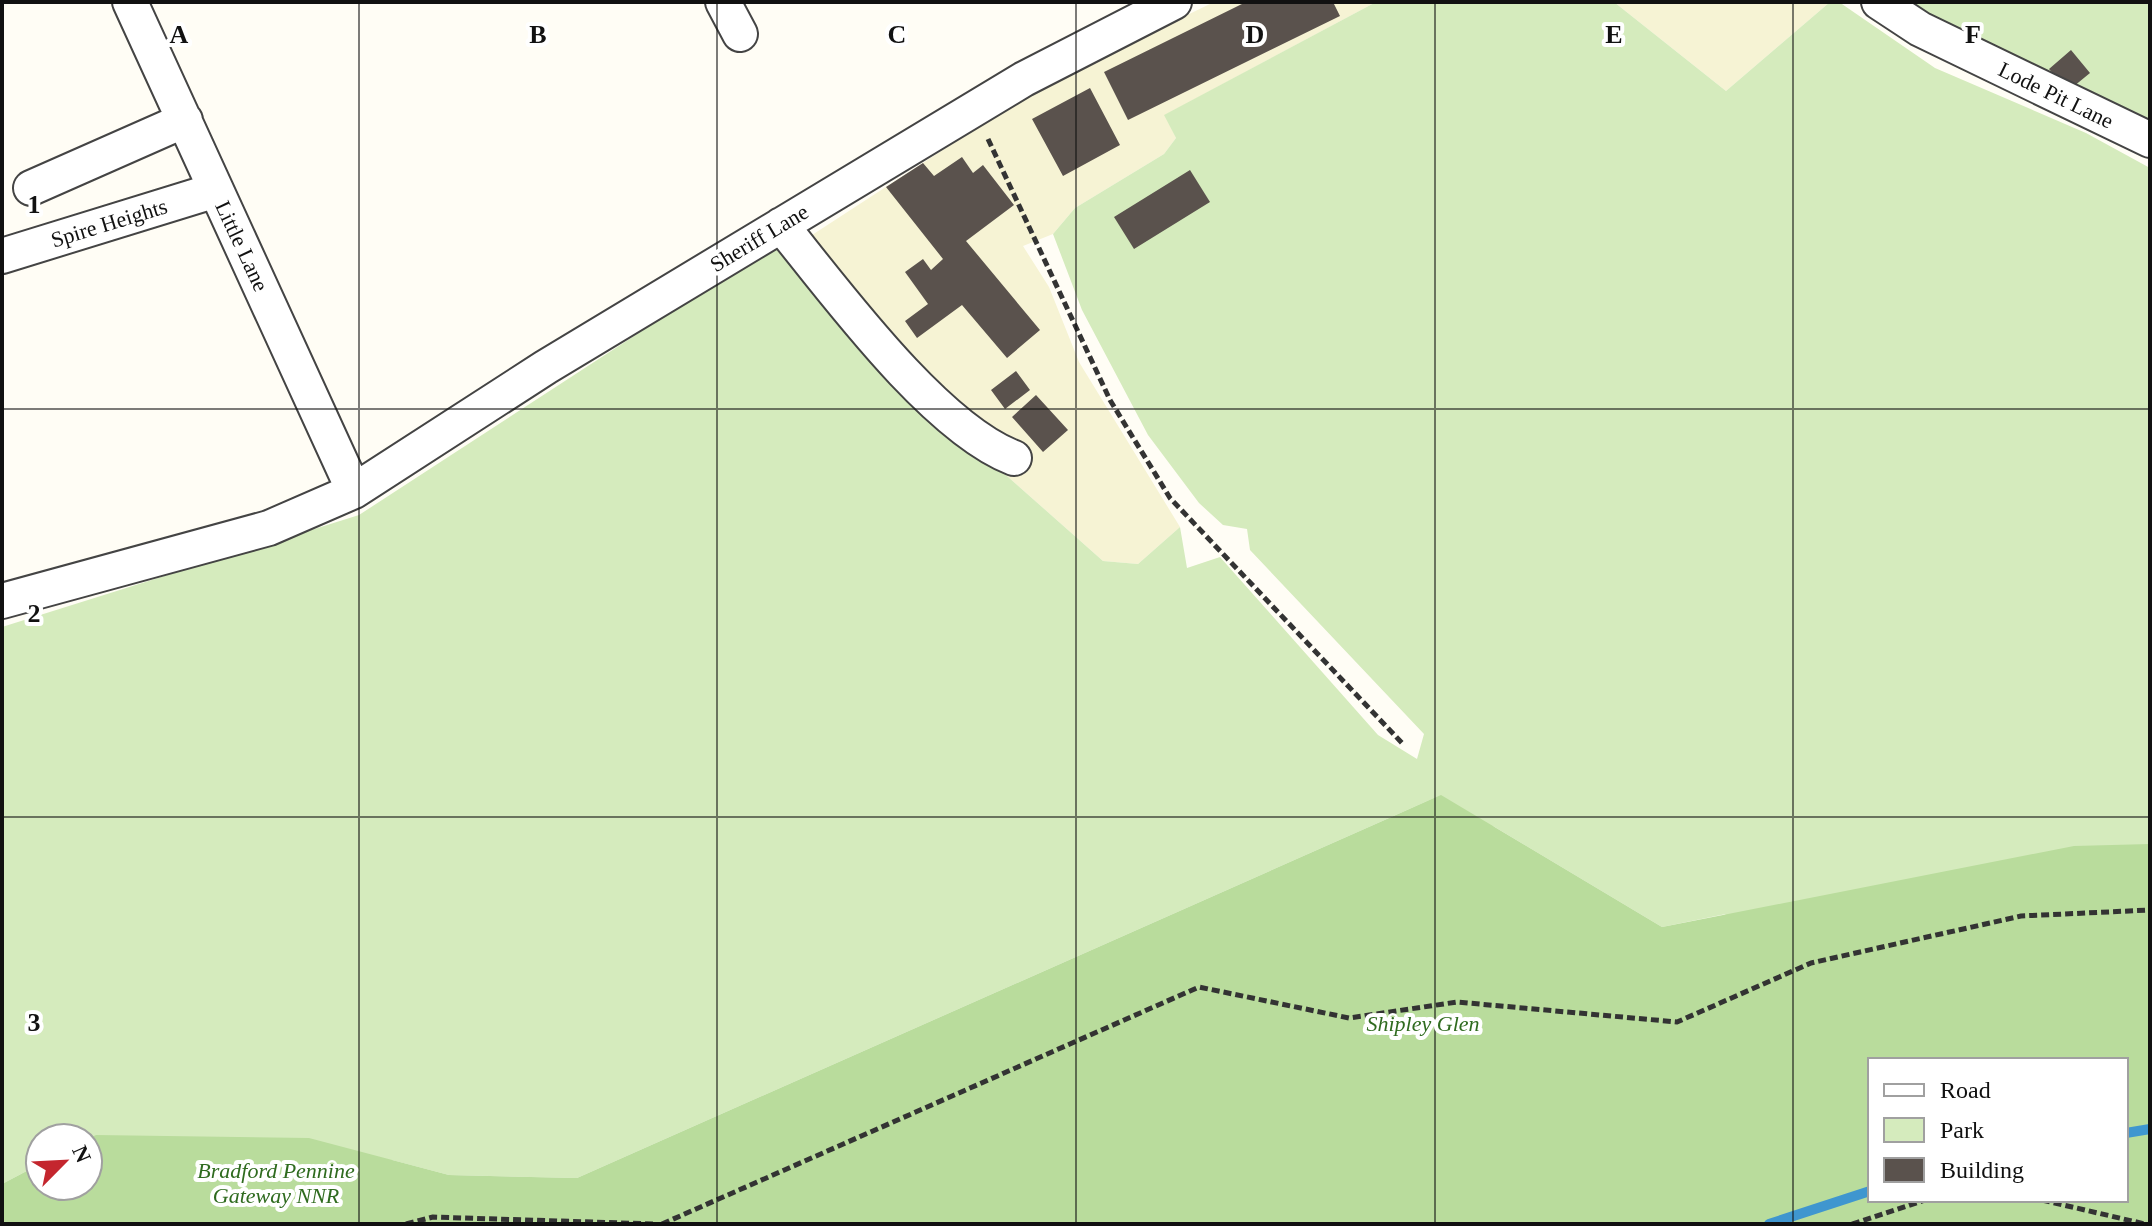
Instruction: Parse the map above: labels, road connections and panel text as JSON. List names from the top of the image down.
{
  "streets": {
    "street": [
      "Lode Pit Lane",
      "Spire Heights",
      "Sheriff Lane",
      "Little Lane"
    ]
  },
  "crossings": [
    ["Spire Heights", "Little Lane"],
    ["Sheriff Lane", "Little Lane"]
  ],
  "parks": ["Shipley Glen", "Bradford Pennine Gateway NNR"],
  "legend": ["Road", "Park", "Building"],
  "north": "top right",
  "grid": {
    "columns": [
      "A",
      "B",
      "C",
      "D",
      "E",
      "F"
    ],
    "rows": ["1", "2", "3"]
  }
}
